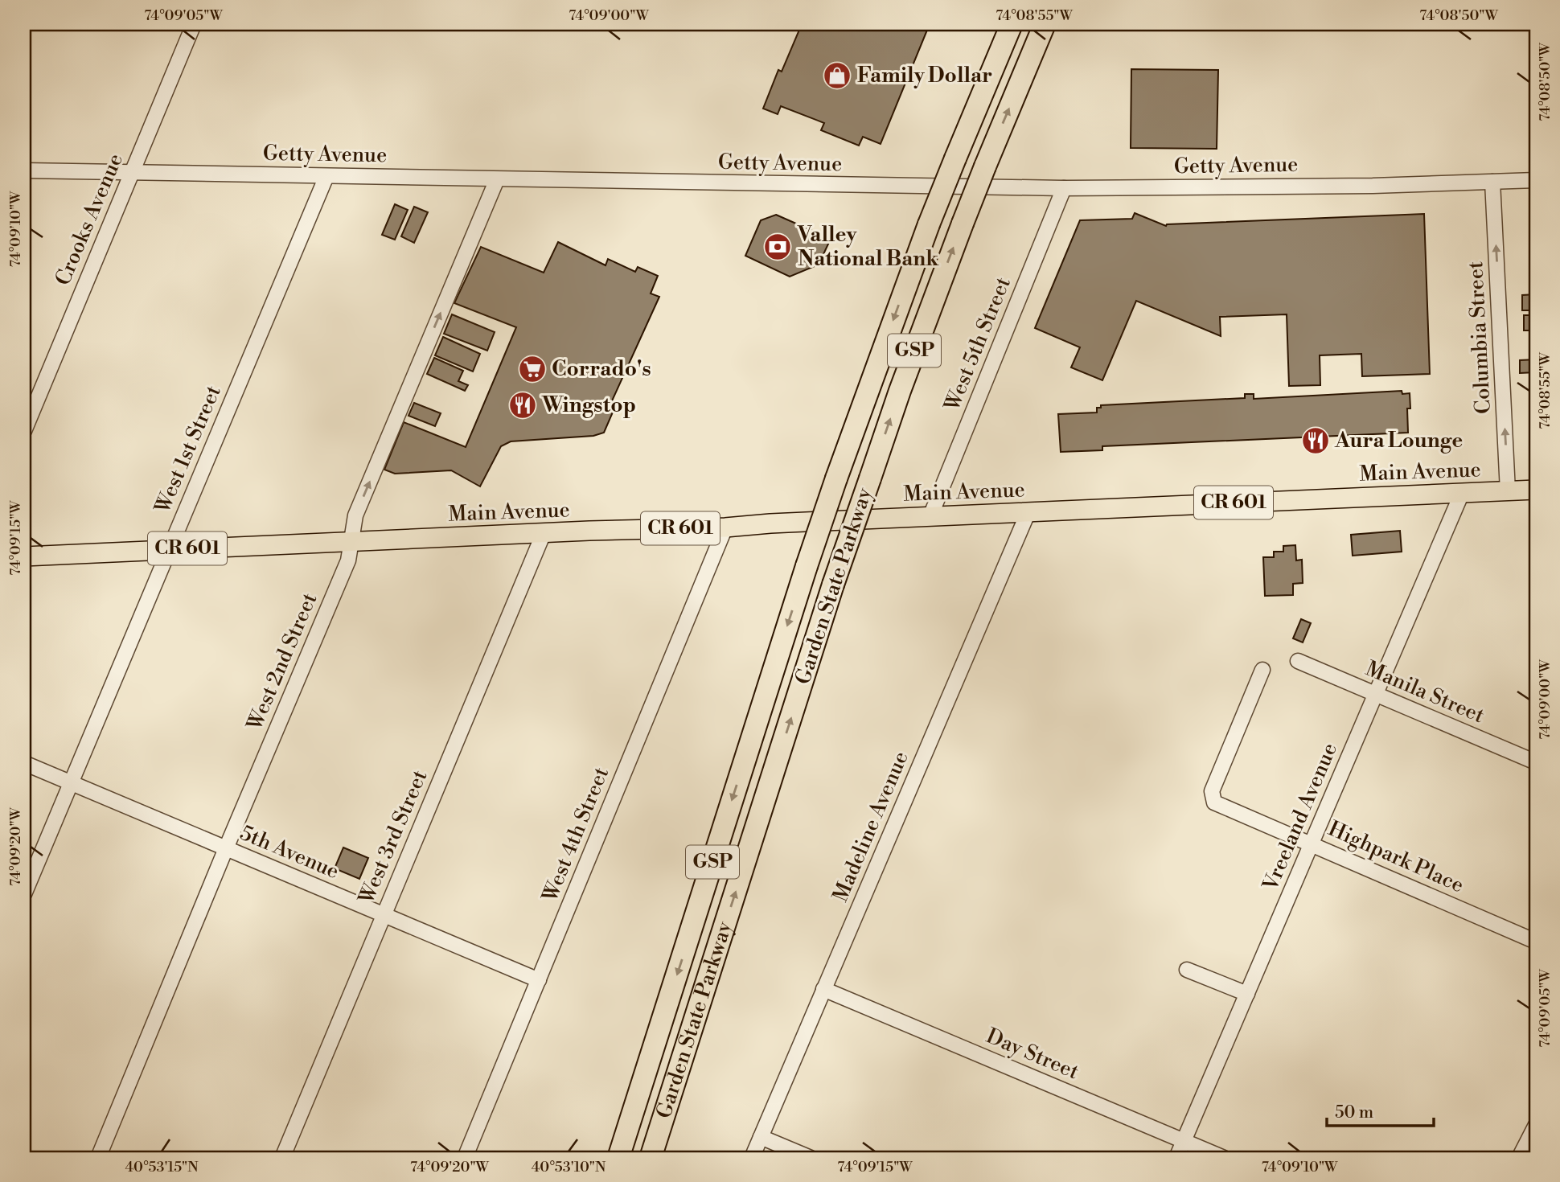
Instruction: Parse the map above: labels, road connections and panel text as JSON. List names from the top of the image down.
{
  "streets": {
    "highway": ["GSP", "Garden State Parkway"],
    "main road": ["Main Avenue", "CR 601"],
    "street": [
      "Getty Avenue",
      "Crooks Avenue",
      "Columbia Street",
      "West 5th Street",
      "West 1st Street",
      "West 2nd Street",
      "Manila Street",
      "Vreeland Avenue",
      "Madeline Avenue",
      "West 4th Street",
      "West 3rd Street",
      "5th Avenue",
      "Highpark Place",
      "Day Street"
    ]
  },
  "crossings": [
    ["Getty Avenue", "Crooks Avenue"],
    ["Getty Avenue", "Columbia Street"],
    ["Getty Avenue", "West 5th Street"],
    ["Getty Avenue", "West 1st Street"],
    ["Getty Avenue", "West 2nd Street"],
    ["Columbia Street", "Main Avenue"],
    ["West 5th Street", "Main Avenue"],
    ["West 1st Street", "Main Avenue"],
    ["West 1st Street", "5th Avenue"],
    ["Main Avenue", "West 2nd Street"],
    ["Main Avenue", "Vreeland Avenue"],
    ["Main Avenue", "Madeline Avenue"],
    ["Main Avenue", "West 4th Street"],
    ["Main Avenue", "West 3rd Street"],
    ["West 2nd Street", "5th Avenue"],
    ["Manila Street", "Vreeland Avenue"],
    ["Vreeland Avenue", "Highpark Place"],
    ["Vreeland Avenue", "Day Street"],
    ["Madeline Avenue", "Day Street"],
    ["West 4th Street", "5th Avenue"],
    ["West 3rd Street", "5th Avenue"]
  ],
  "one_way": ["Columbia Street", "West 2nd Street"],
  "places": {
    "shop": ["Family Dollar"],
    "bank": ["Valley National Bank"],
    "supermarket": ["Corrado's"],
    "restaurant": ["Wingstop", "Aura Lounge"]
  },
  "scale_bar": "50 m",
  "coordinates": [
    "74°09'05\"W",
    "74°09'00\"W",
    "74°08'55\"W",
    "74°08'50\"W",
    "74°09'10\"W",
    "74°09'15\"W",
    "74°09'20\"W",
    "40°53'15\"N",
    "40°53'10\"N"
  ]
}
